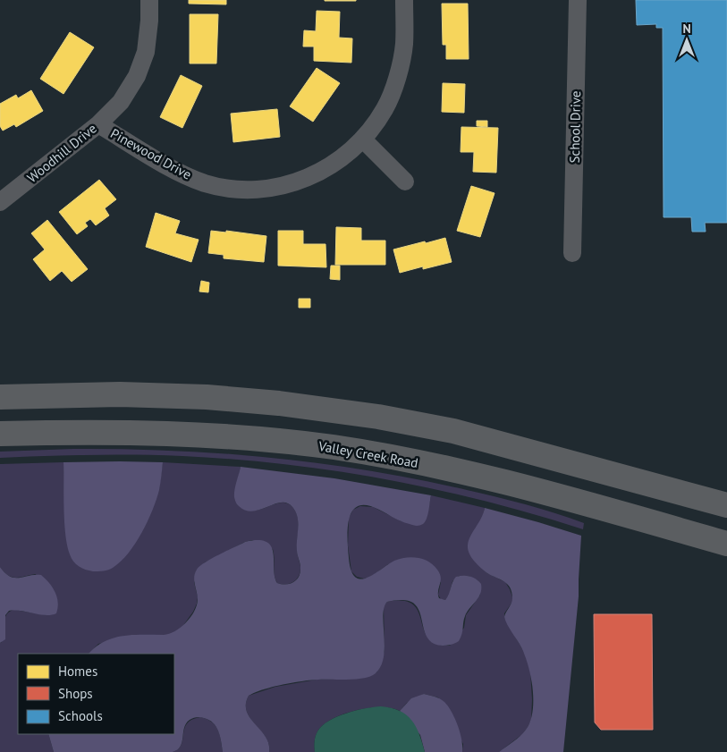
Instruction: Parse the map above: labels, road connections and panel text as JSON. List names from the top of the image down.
{
  "streets": {
    "main road": ["Valley Creek Road"],
    "street": ["School Drive", "Woodhill Drive", "Pinewood Drive"]
  },
  "crossings": [
    ["Woodhill Drive", "Pinewood Drive"]
  ],
  "legend": ["Homes", "Shops", "Schools"],
  "north": "top"
}
